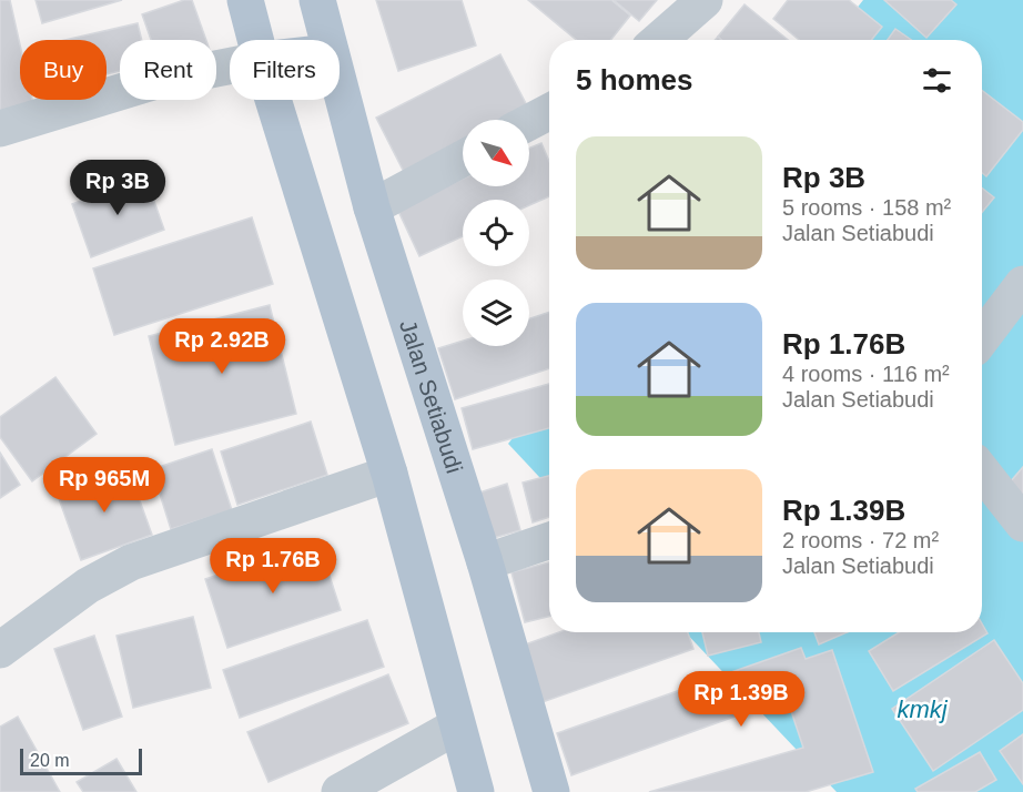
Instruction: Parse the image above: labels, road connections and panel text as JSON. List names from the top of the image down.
{
  "streets": {
    "main road": ["Jalan Setiabudi"]
  },
  "water": ["kmkj"],
  "scale_bar": "20 m",
  "north": "bottom right",
  "page": {
    "chip": ["Buy", "Rent", "Filters"],
    "heading": "5 homes",
    "list": [
      {
        "name": "Rp 3B",
        "note": "5 rooms · 158 m² · Jalan Setiabudi"
      },
      {
        "name": "Rp 1.76B",
        "note": "4 rooms · 116 m² · Jalan Setiabudi"
      },
      {
        "name": "Rp 1.39B",
        "note": "2 rooms · 72 m² · Jalan Setiabudi"
      }
    ],
    "price": [
      "Rp 3B",
      "Rp 2.92B",
      "Rp 965M",
      "Rp 1.76B",
      "Rp 1.39B"
    ],
    "scale": "20 m"
  }
}
